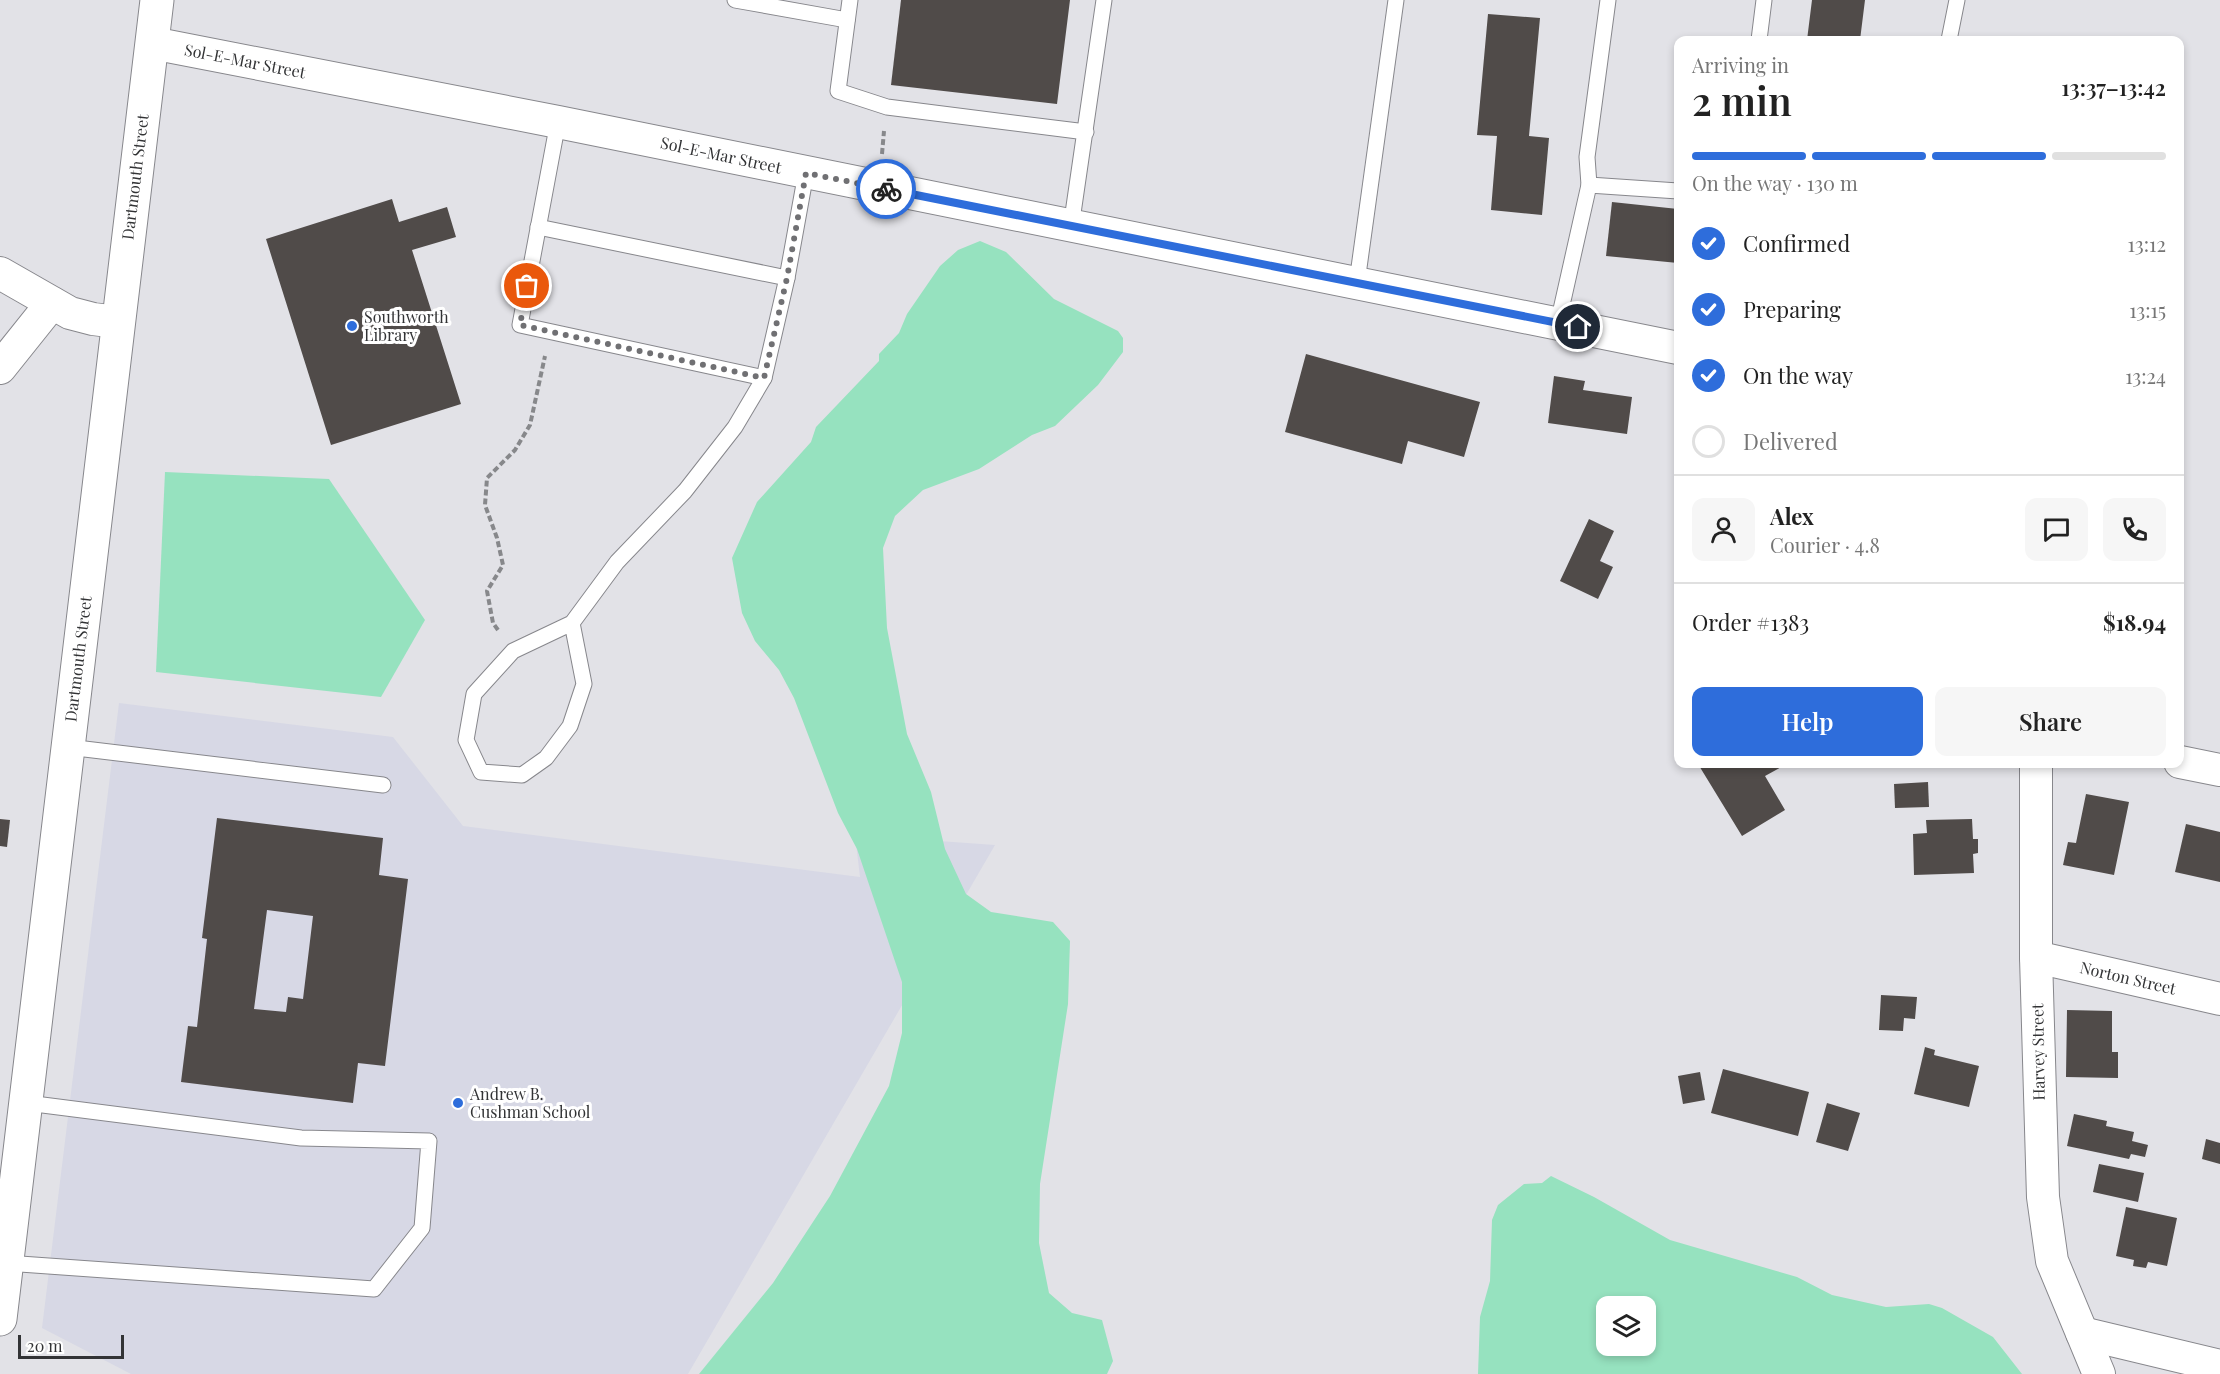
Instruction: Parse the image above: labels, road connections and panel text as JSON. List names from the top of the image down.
{
  "streets": {
    "main road": ["Dartmouth Street"],
    "street": ["Sol-E-Mar Street", "Norton Street", "Harvey Street"]
  },
  "crossings": [
    ["Sol-E-Mar Street", "Dartmouth Street"],
    ["Norton Street", "Harvey Street"]
  ],
  "places": ["Southworth Library", "Andrew B. Cushman School"],
  "scale_bar": "20 m",
  "page": {
    "heading": ["2 min", "Arriving in", "13:37–13:42"],
    "panel": [
      "Alex",
      "Courier · 4.8",
      "Order #1383",
      "$18.94"
    ],
    "bar": "On the way · 130 m",
    "list": [
      ["Confirmed", "13:12"],
      ["Preparing", "13:15"],
      ["On the way", "13:24"],
      "Delivered"
    ],
    "buttons": ["Help", "Share"],
    "scale": "20 m"
  }
}
